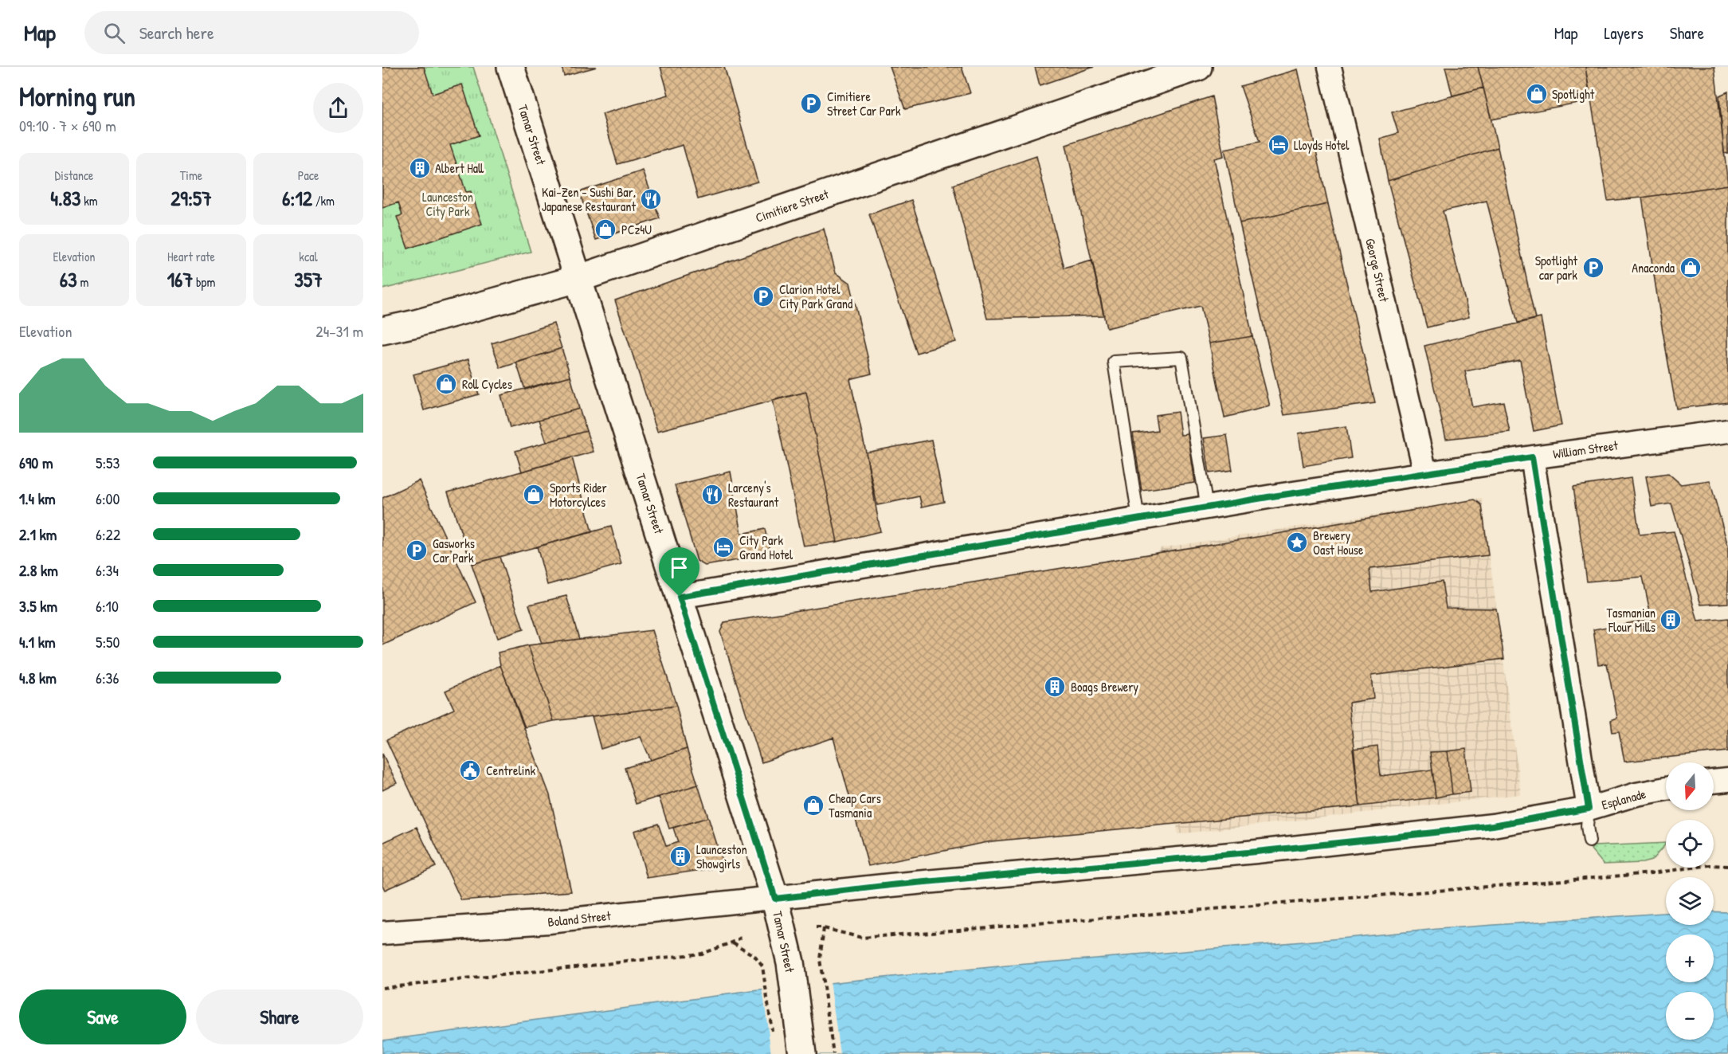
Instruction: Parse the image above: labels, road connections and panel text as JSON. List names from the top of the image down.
{
  "streets": {
    "main road": ["Tamar Street", "Cimitiere Street"],
    "street": [
      "George Street",
      "William Street",
      "Esplanade",
      "Boland Street"
    ]
  },
  "crossings": [
    ["Tamar Street", "Cimitiere Street"],
    ["Tamar Street", "William Street"],
    ["Tamar Street", "Esplanade"],
    ["Tamar Street", "Boland Street"],
    ["George Street", "William Street"],
    ["Esplanade", "Boland Street"]
  ],
  "parks": ["Launceston City Park"],
  "places": {
    "shop": [
      "Spotlight",
      "PCz4U",
      "Anaconda",
      "Roll Cycles",
      "Sports Rider Motorcylces",
      "Cheap Cars Tasmania"
    ],
    "parking": [
      "Cimitiere Street Car Park",
      "Spotlight car park",
      "Clarion Hotel City Park Grand",
      "Gasworks Car Park"
    ],
    "hotel": ["Lloyds Hotel", "City Park Grand Hotel"],
    "building": [
      "Albert Hall",
      "Tasmanian Flour Mills",
      "Boags Brewery",
      "Launceston Showgirls"
    ],
    "restaurant": ["Kai-Zen - Sushi Bar, Japanese Restaurant", "Larceny's Restaurant"],
    "place": ["Brewery Oast House"],
    "public building": ["Centrelink"]
  },
  "north": "bottom",
  "page": {
    "header": "Map",
    "search": "Search here",
    "nav": ["Map", "Layers", "Share"],
    "heading": ["Morning run", "09:10 · 7 × 690 m"],
    "stats": [
      ["Distance", "4.83 km"],
      ["Time", "29:57"],
      ["Pace", "6:12 /km"],
      ["Elevation", "63 m"],
      ["Heart rate", "167 bpm"],
      ["kcal", "357"]
    ],
    "chart": ["Elevation", "24–31 m"],
    "list": [
      {
        "name": "690 m",
        "note": "5:53"
      },
      {
        "name": "1.4 km",
        "note": "6:00"
      },
      {
        "name": "2.1 km",
        "note": "6:22"
      },
      {
        "name": "2.8 km",
        "note": "6:34"
      },
      {
        "name": "3.5 km",
        "note": "6:10"
      },
      {
        "name": "4.1 km",
        "note": "5:50"
      },
      {
        "name": "4.8 km",
        "note": "6:36"
      }
    ],
    "map_buttons": ["+", "−"],
    "buttons": ["Save", "Share"]
  }
}
